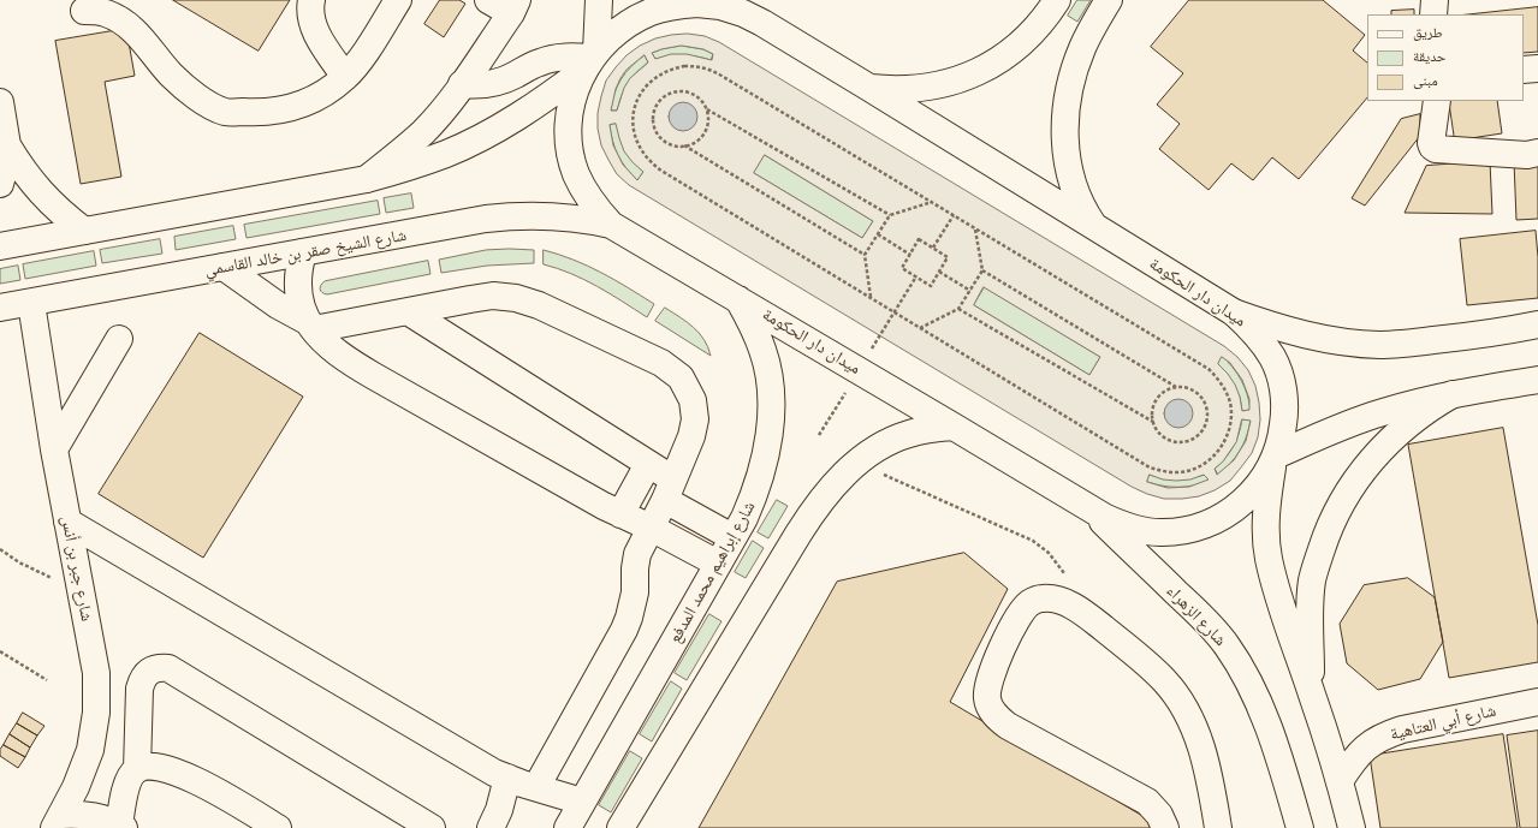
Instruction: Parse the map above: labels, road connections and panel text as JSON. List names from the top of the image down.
{
  "streets": {
    "main road": [
      "شارع الشيخ صقر بن خالد القاسمي",
      "ميدان دار الحكومة",
      "شارع جبر بن أنس",
      "شارع إبراهيم محمد المدفع",
      "شارع الزهراء",
      "شارع أبي العتاهية"
    ]
  },
  "crossings": [
    ["شارع الشيخ صقر بن خالد القاسمي", "ميدان دار الحكومة"],
    ["شارع الشيخ صقر بن خالد القاسمي", "شارع جبر بن أنس"],
    ["ميدان دار الحكومة", "شارع إبراهيم محمد المدفع"],
    ["ميدان دار الحكومة", "شارع الزهراء"]
  ],
  "legend": ["طريق", "حديقة", "مبنى"]
}
